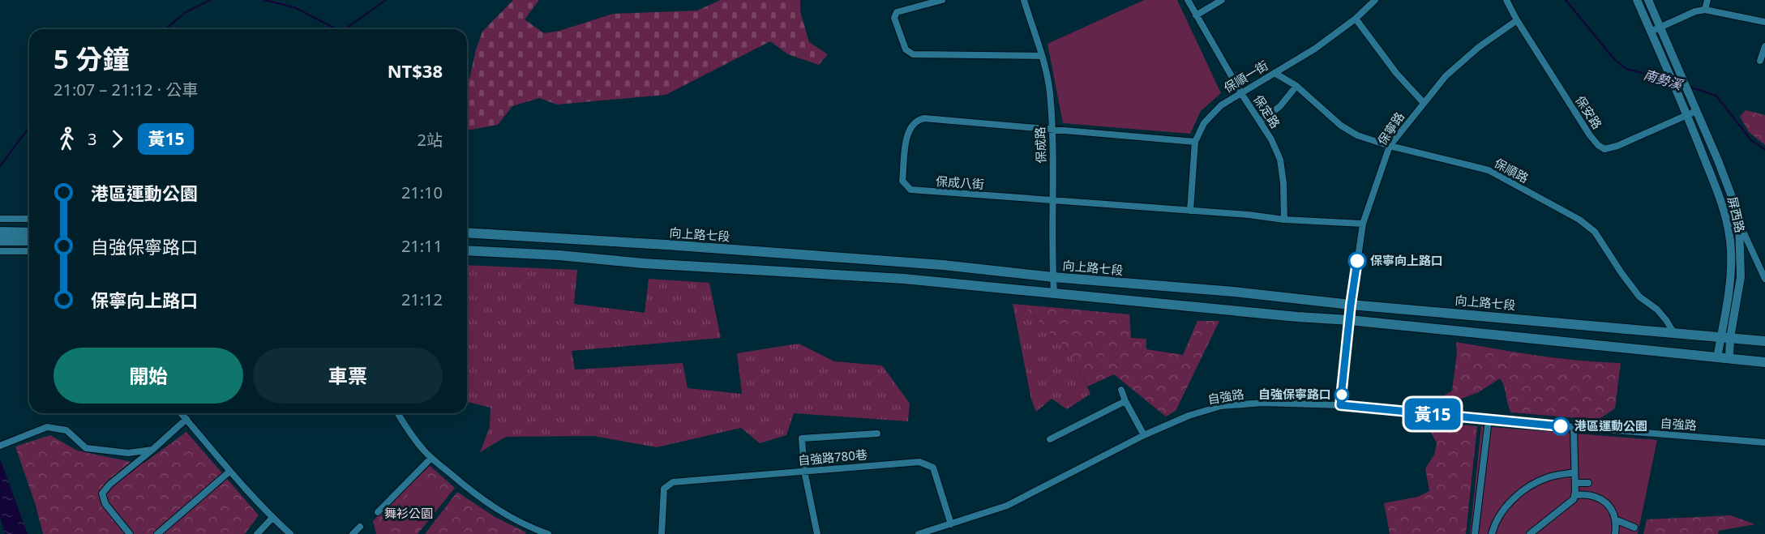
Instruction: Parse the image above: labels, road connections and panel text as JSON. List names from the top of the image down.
{
  "streets": {
    "main road": ["向上路七段"],
    "street": [
      "保順一街",
      "保定路",
      "保安路",
      "保寧路",
      "保成路",
      "保順路",
      "保成八街",
      "屏西路",
      "自強路",
      "自強路780巷"
    ]
  },
  "crossings": [
    ["保順一街", "保定路"],
    ["保順一街", "保順路"],
    ["保順一街", "保成八街"],
    ["保定路", "保成八街"],
    ["保安路", "保寧路"],
    ["保安路", "屏西路"],
    ["保寧路", "保順路"],
    ["保寧路", "保成八街"],
    ["保寧路", "向上路七段"],
    ["保成路", "保成八街"],
    ["保成路", "向上路七段"],
    ["保順路", "向上路七段"],
    ["屏西路", "向上路七段"],
    ["自強路", "自強路780巷"]
  ],
  "water": ["南勢溪"],
  "parks": ["舞衫公園"],
  "places": ["保寧向上路口", "自強保寧路口", "港區運動公園"],
  "lines": ["bus line 黃15"],
  "page": {
    "on_map": "黃15",
    "heading": ["5 分鐘", "21:07 – 21:12 · 公車", "NT$38"],
    "legs": ["3", "黃15", "2站"],
    "list": [
      {
        "name": "港區運動公園",
        "value": "21:10"
      },
      {
        "name": "自強保寧路口",
        "value": "21:11"
      },
      {
        "name": "保寧向上路口",
        "value": "21:12"
      }
    ],
    "buttons": ["開始", "車票"]
  }
}
